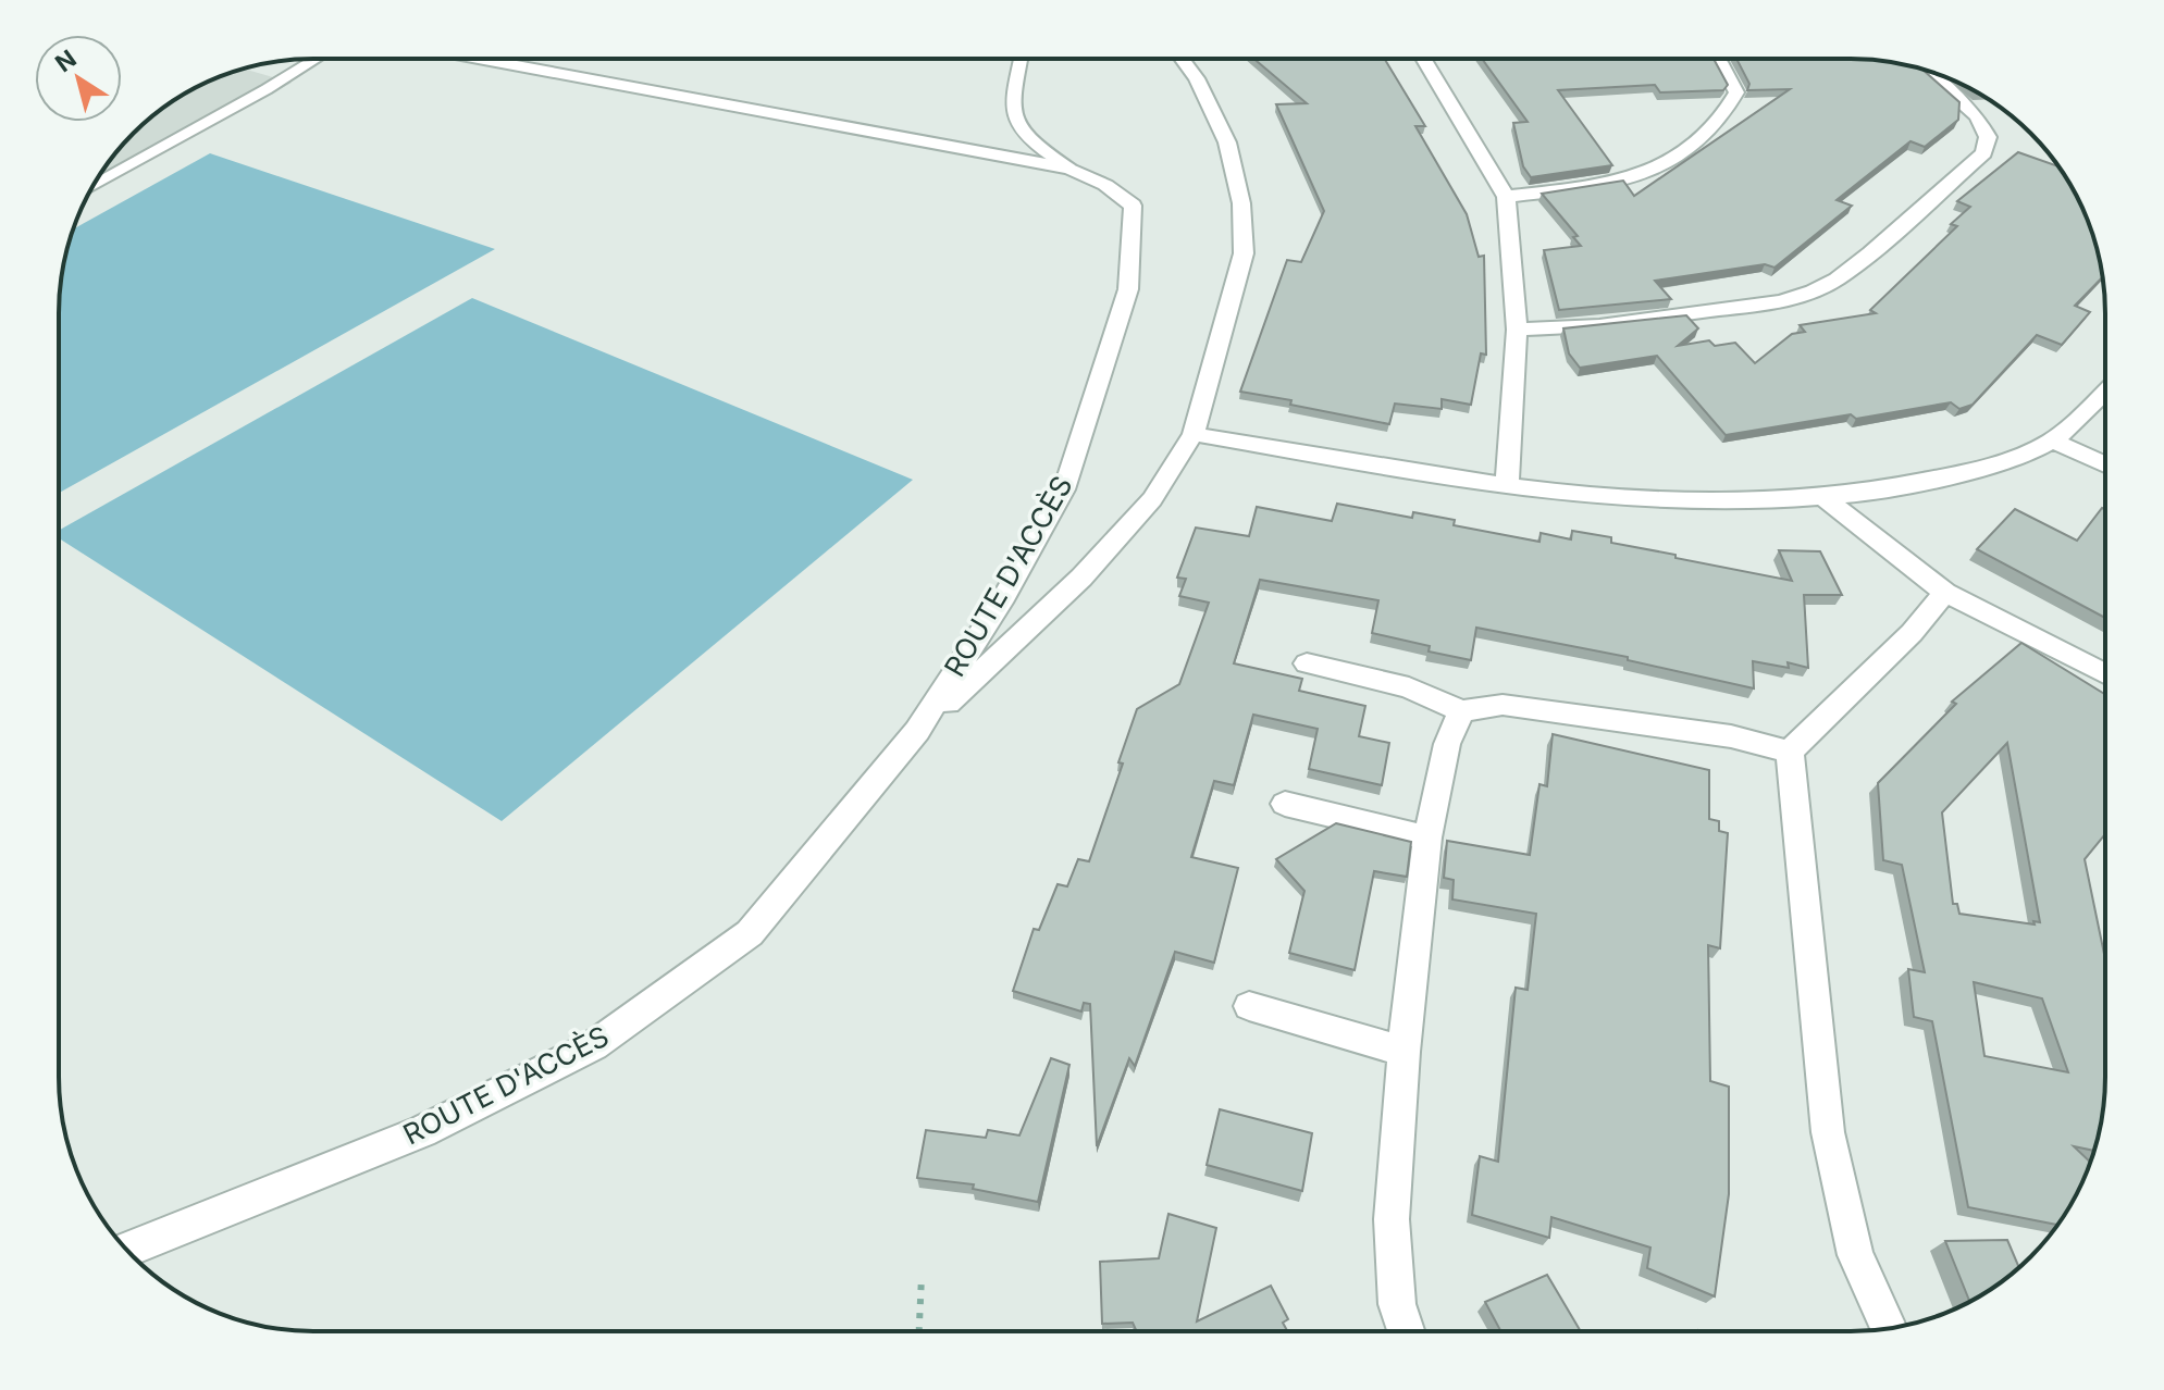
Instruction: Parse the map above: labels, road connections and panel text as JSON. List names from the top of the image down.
{
  "streets": {
    "street": ["ROUTE D'ACCÈS"]
  },
  "north": "top left"
}
